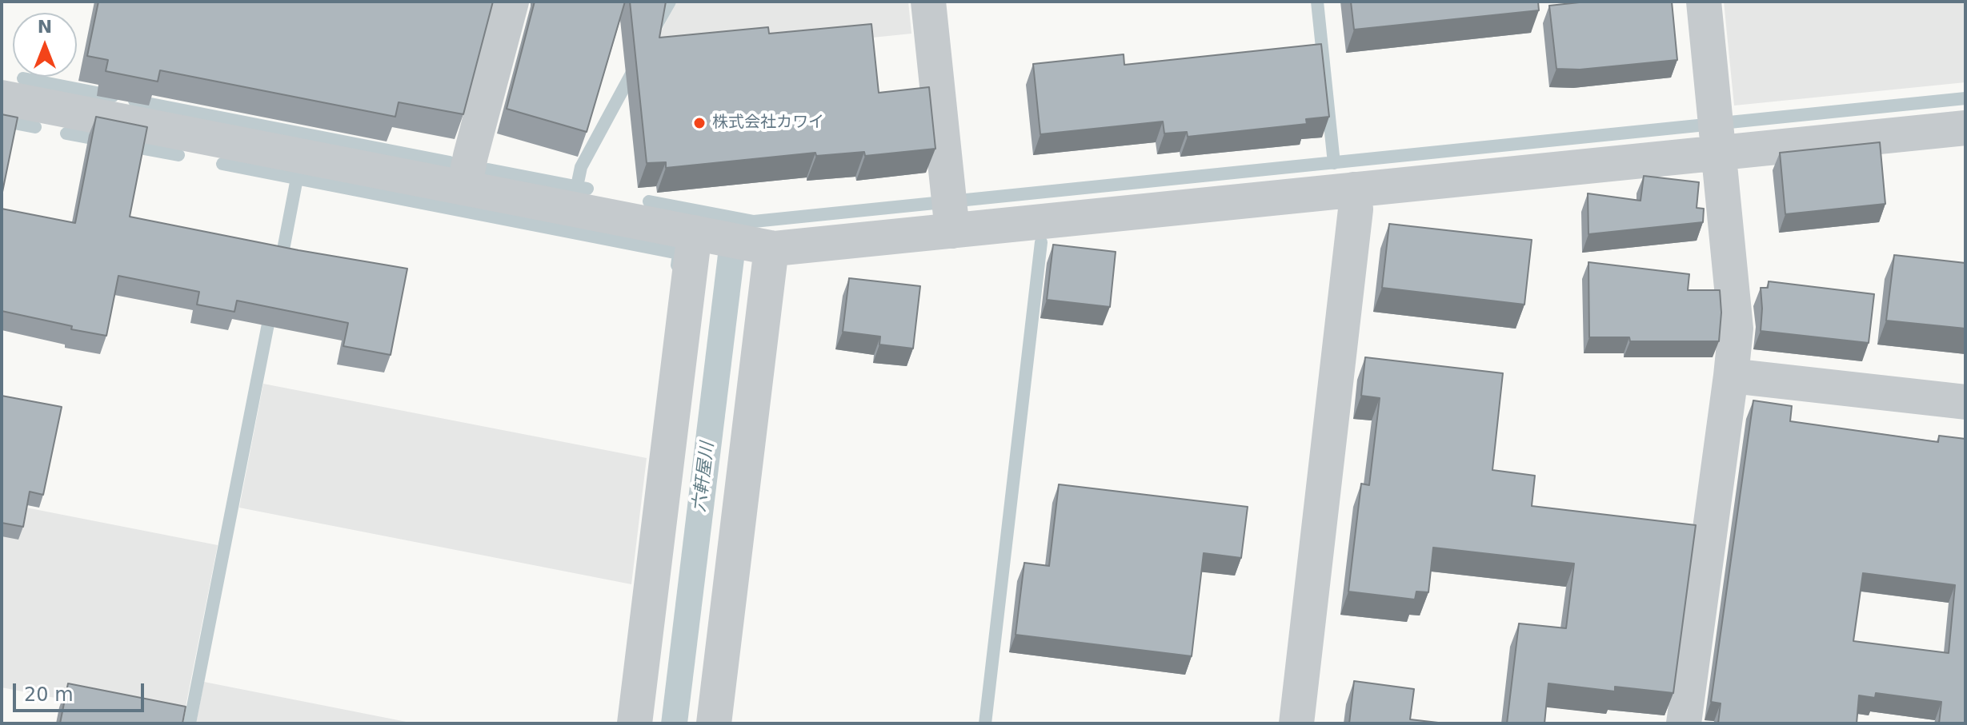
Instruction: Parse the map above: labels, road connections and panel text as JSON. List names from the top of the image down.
{
  "water": ["六軒屋川"],
  "places": ["株式会社カワイ"],
  "scale_bar": "20 m",
  "north": "top"
}
